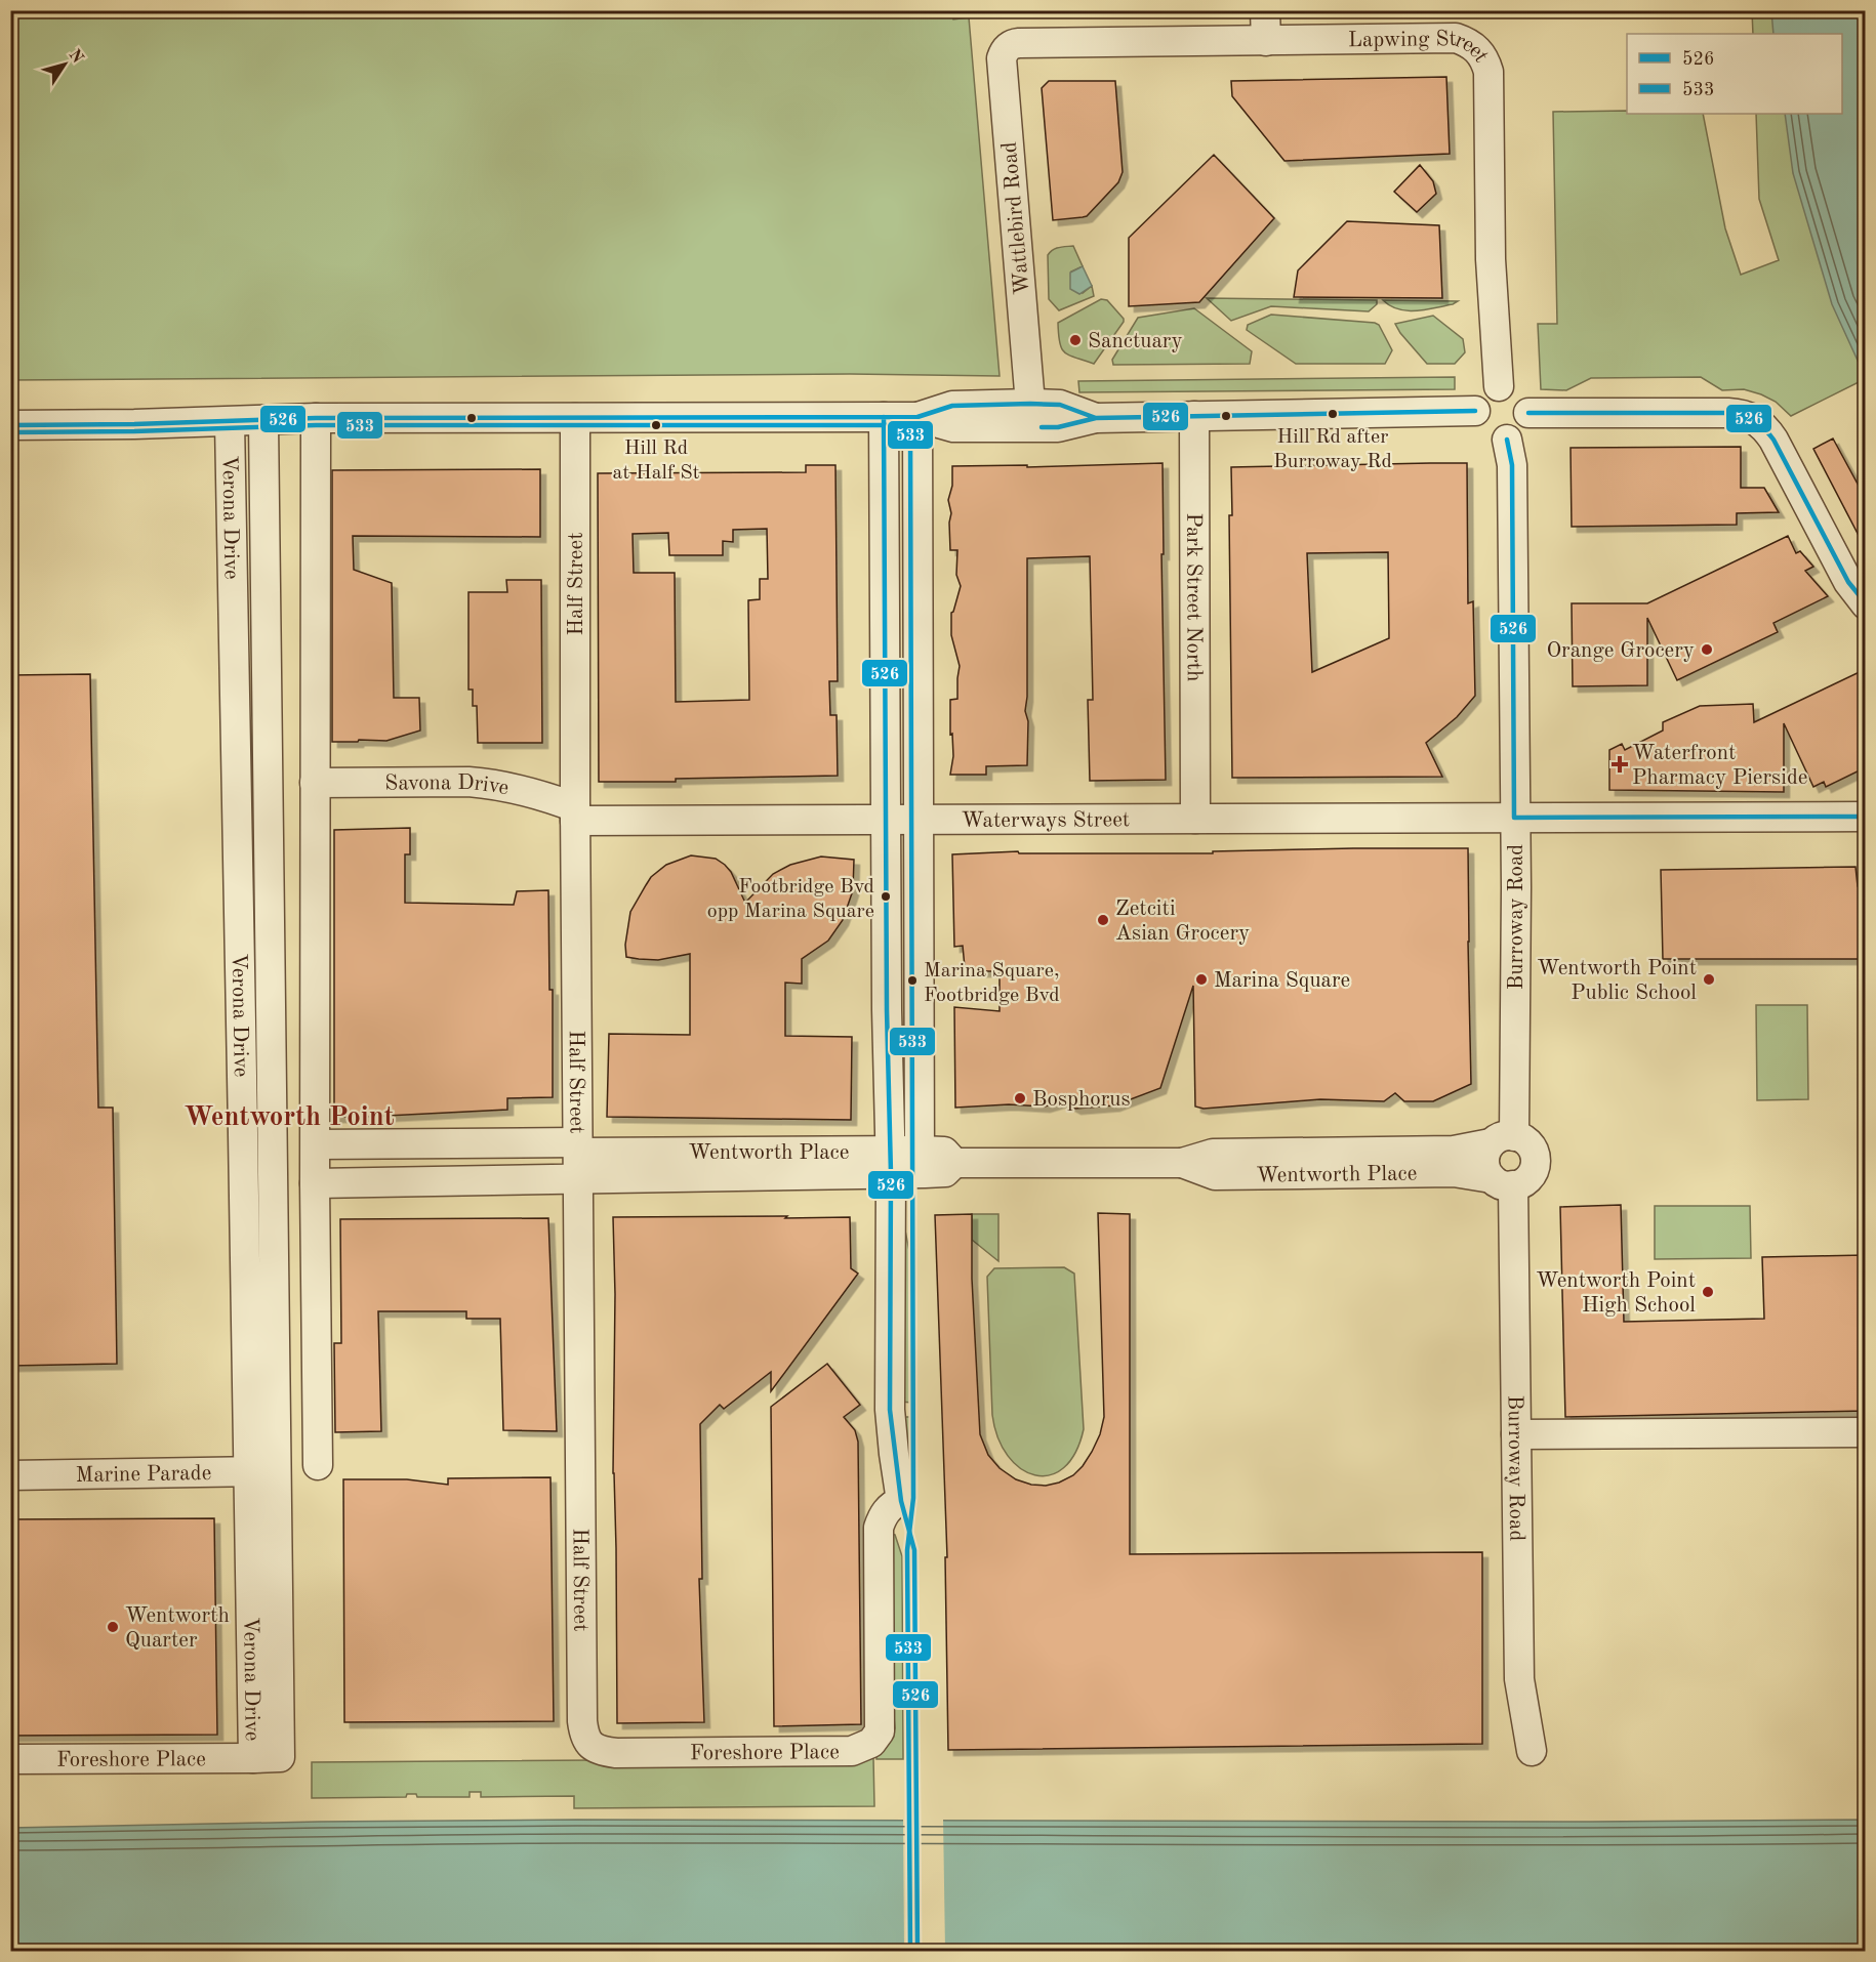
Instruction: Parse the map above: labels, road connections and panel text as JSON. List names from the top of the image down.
{
  "streets": {
    "street": [
      "Lapwing Street",
      "Wattlebird Road",
      "Verona Drive",
      "Half Street",
      "Park Street North",
      "Savona Drive",
      "Waterways Street",
      "Burroway Road",
      "Wentworth Place",
      "Marine Parade",
      "Foreshore Place"
    ]
  },
  "crossings": [
    ["Lapwing Street", "Wattlebird Road"],
    ["Lapwing Street", "Burroway Road"],
    ["Verona Drive", "Marine Parade"],
    ["Verona Drive", "Foreshore Place"],
    ["Half Street", "Savona Drive"],
    ["Half Street", "Waterways Street"],
    ["Half Street", "Wentworth Place"],
    ["Half Street", "Foreshore Place"],
    ["Park Street North", "Waterways Street"],
    ["Savona Drive", "Waterways Street"],
    ["Waterways Street", "Burroway Road"],
    ["Burroway Road", "Wentworth Place"],
    ["Wentworth Place", "Foreshore Place"]
  ],
  "districts": ["Wentworth Point"],
  "places": {
    "other": [
      "Sanctuary",
      "Hill Rd after Burroway Rd",
      "Hill Rd at Half St",
      "Orange Grocery",
      "Footbridge Bvd opp Marina Square",
      "Zetciti Asian Grocery",
      "Marina Square",
      "Wentworth Point Public School",
      "Marina Square, Footbridge Bvd",
      "Bosphorus",
      "Wentworth Point High School",
      "Wentworth Quarter"
    ],
    "health": ["Waterfront Pharmacy Pierside"]
  },
  "lines": ["transit line 526", "transit line 533"],
  "legend": ["526", "533"],
  "north": "top right"
}
